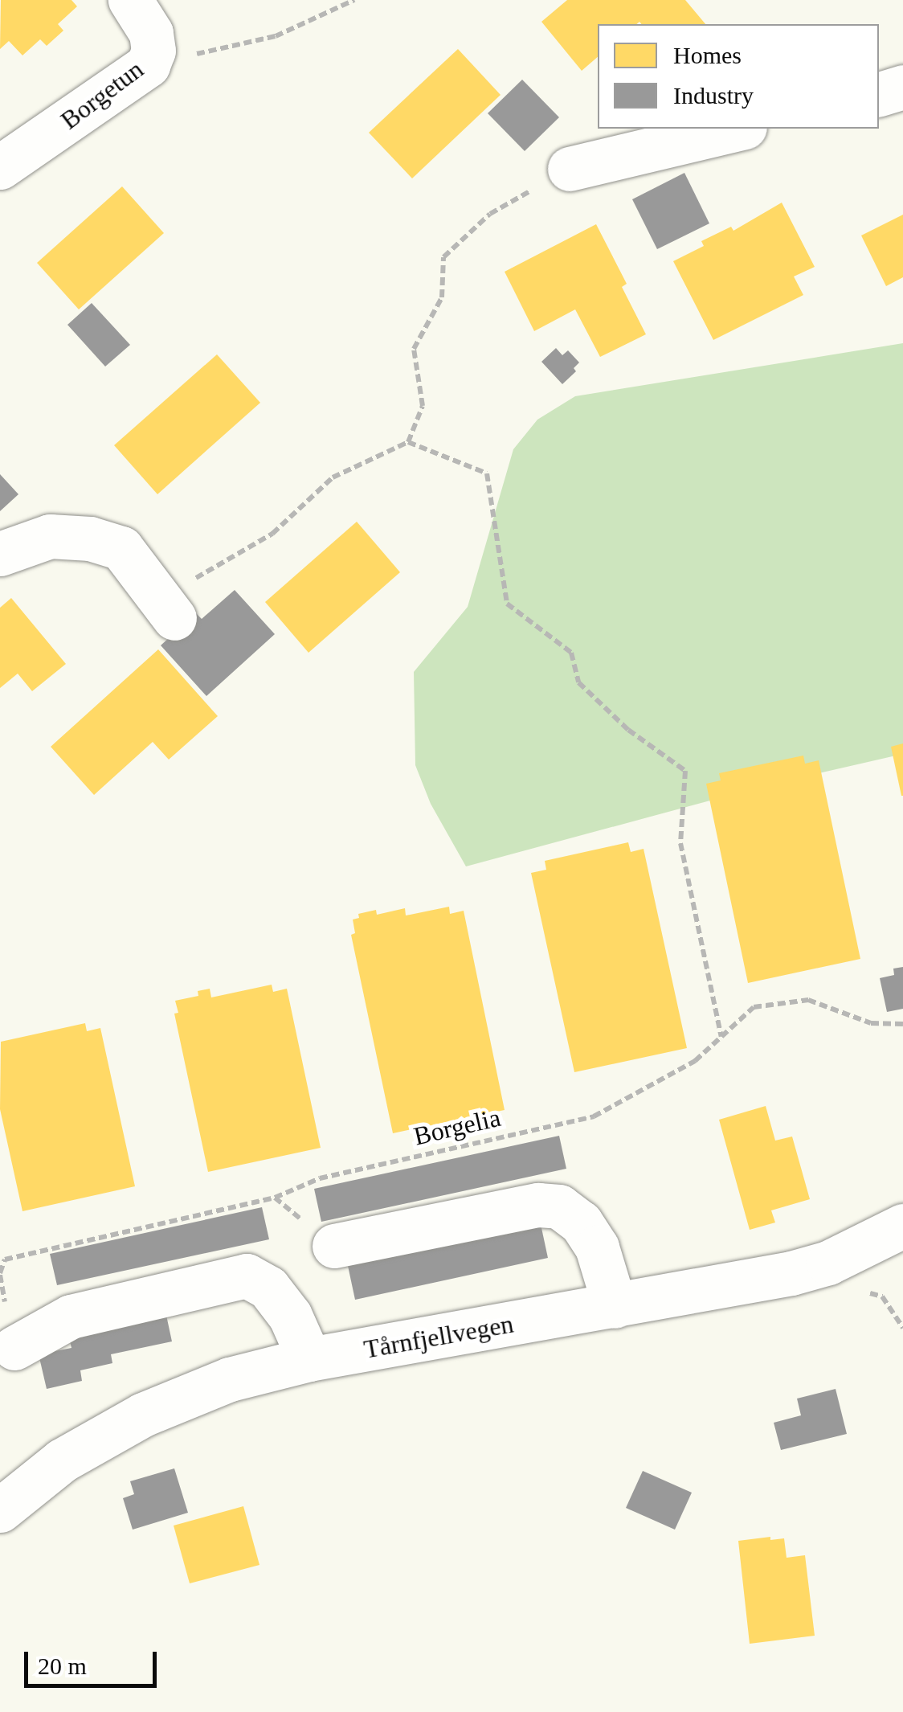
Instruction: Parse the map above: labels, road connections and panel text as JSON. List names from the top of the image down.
{
  "streets": {
    "street": ["Borgetun", "Tårnfjellvegen"],
    "path": ["Borgelia"]
  },
  "legend": ["Homes", "Industry"],
  "scale_bar": "20 m"
}
